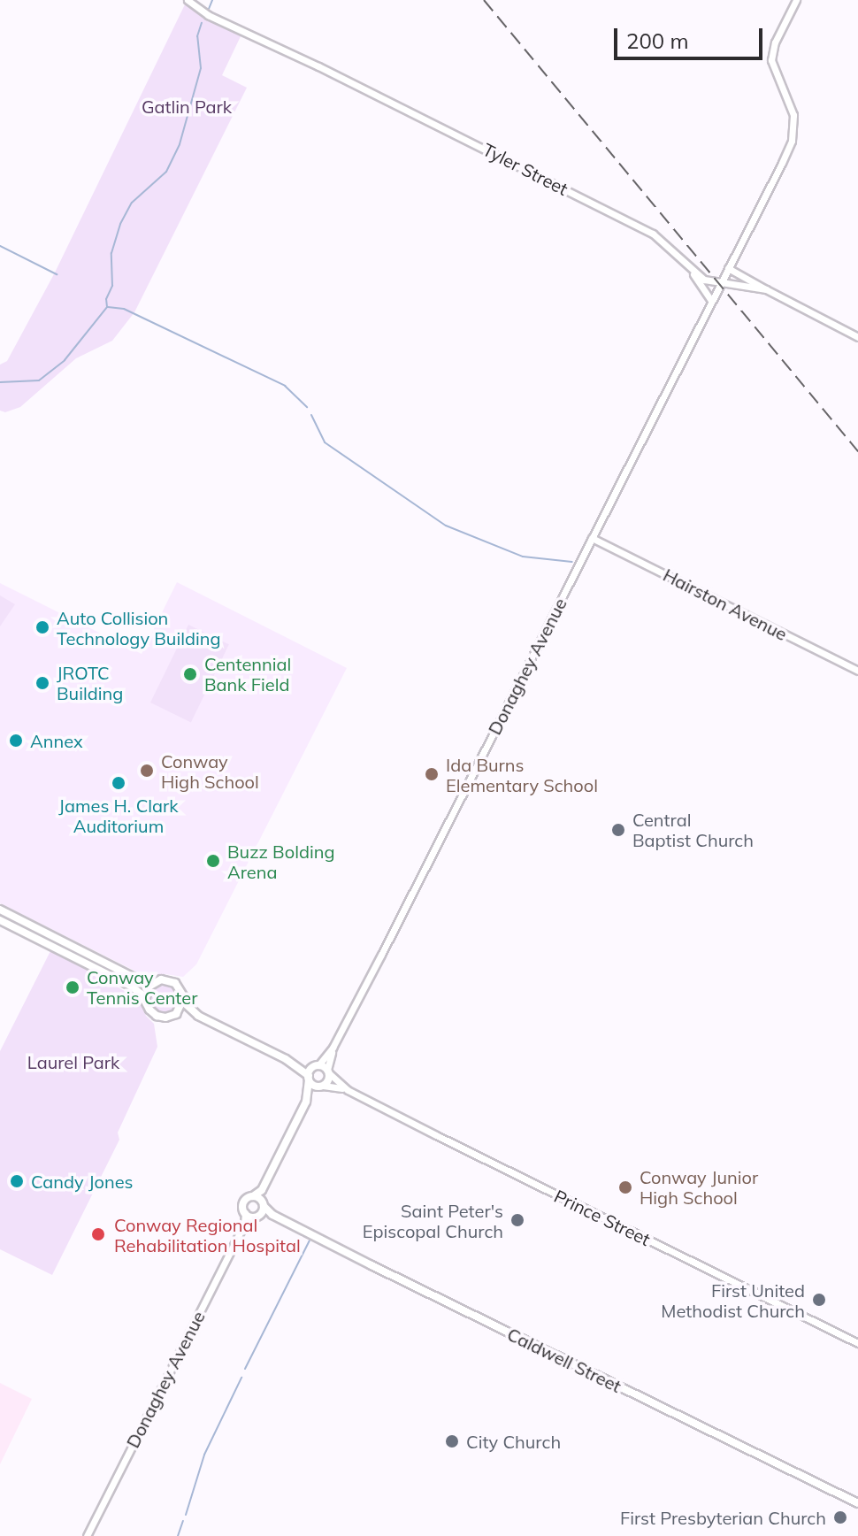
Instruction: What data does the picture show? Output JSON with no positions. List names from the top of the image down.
{
  "streets": {
    "main road": ["Donaghey Avenue", "Caldwell Street"],
    "street": ["Tyler Street", "Hairston Avenue", "Prince Street"]
  },
  "crossings": [
    ["Tyler Street", "Donaghey Avenue"],
    ["Hairston Avenue", "Donaghey Avenue"],
    ["Donaghey Avenue", "Prince Street"],
    ["Donaghey Avenue", "Caldwell Street"]
  ],
  "parks": ["Gatlin Park", "Laurel Park"],
  "places": [
    "Auto Collision Technology Building",
    "Centennial Bank Field",
    "JROTC Building",
    "Annex",
    "Conway High School",
    "Ida Burns Elementary School",
    "James H. Clark Auditorium",
    "Central Baptist Church",
    "Buzz Bolding Arena",
    "Conway Tennis Center",
    "Candy Jones",
    "Conway Junior High School",
    "Saint Peter's Episcopal Church",
    "Conway Regional Rehabilitation Hospital",
    "First United Methodist Church",
    "City Church",
    "First Presbyterian Church"
  ],
  "scale_bar": "200 m"
}
